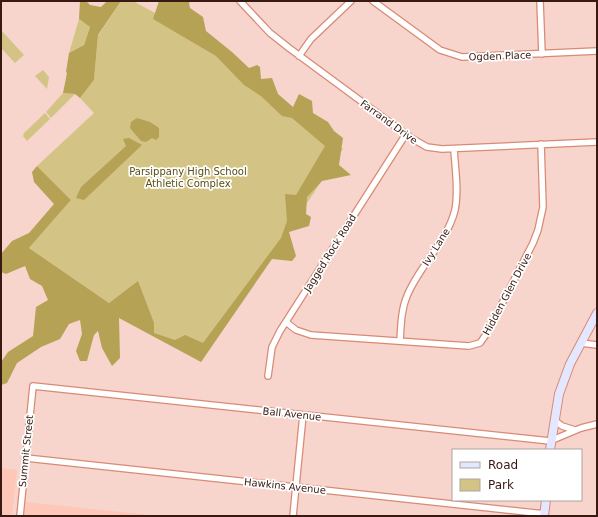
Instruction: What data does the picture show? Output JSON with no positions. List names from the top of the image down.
{
  "streets": {
    "street": [
      "Ogden Place",
      "Farrand Drive",
      "Ivy Lane",
      "Jagged Rock Road",
      "Hidden Glen Drive",
      "Ball Avenue",
      "Summit Street",
      "Hawkins Avenue"
    ]
  },
  "crossings": [
    ["Farrand Drive", "Ivy Lane"],
    ["Farrand Drive", "Jagged Rock Road"],
    ["Farrand Drive", "Hidden Glen Drive"],
    ["Ivy Lane", "Hidden Glen Drive"],
    ["Jagged Rock Road", "Hidden Glen Drive"],
    ["Ball Avenue", "Summit Street"],
    ["Summit Street", "Hawkins Avenue"]
  ],
  "parks": ["Parsippany High School Athletic Complex"],
  "legend": ["Road", "Park"]
}
